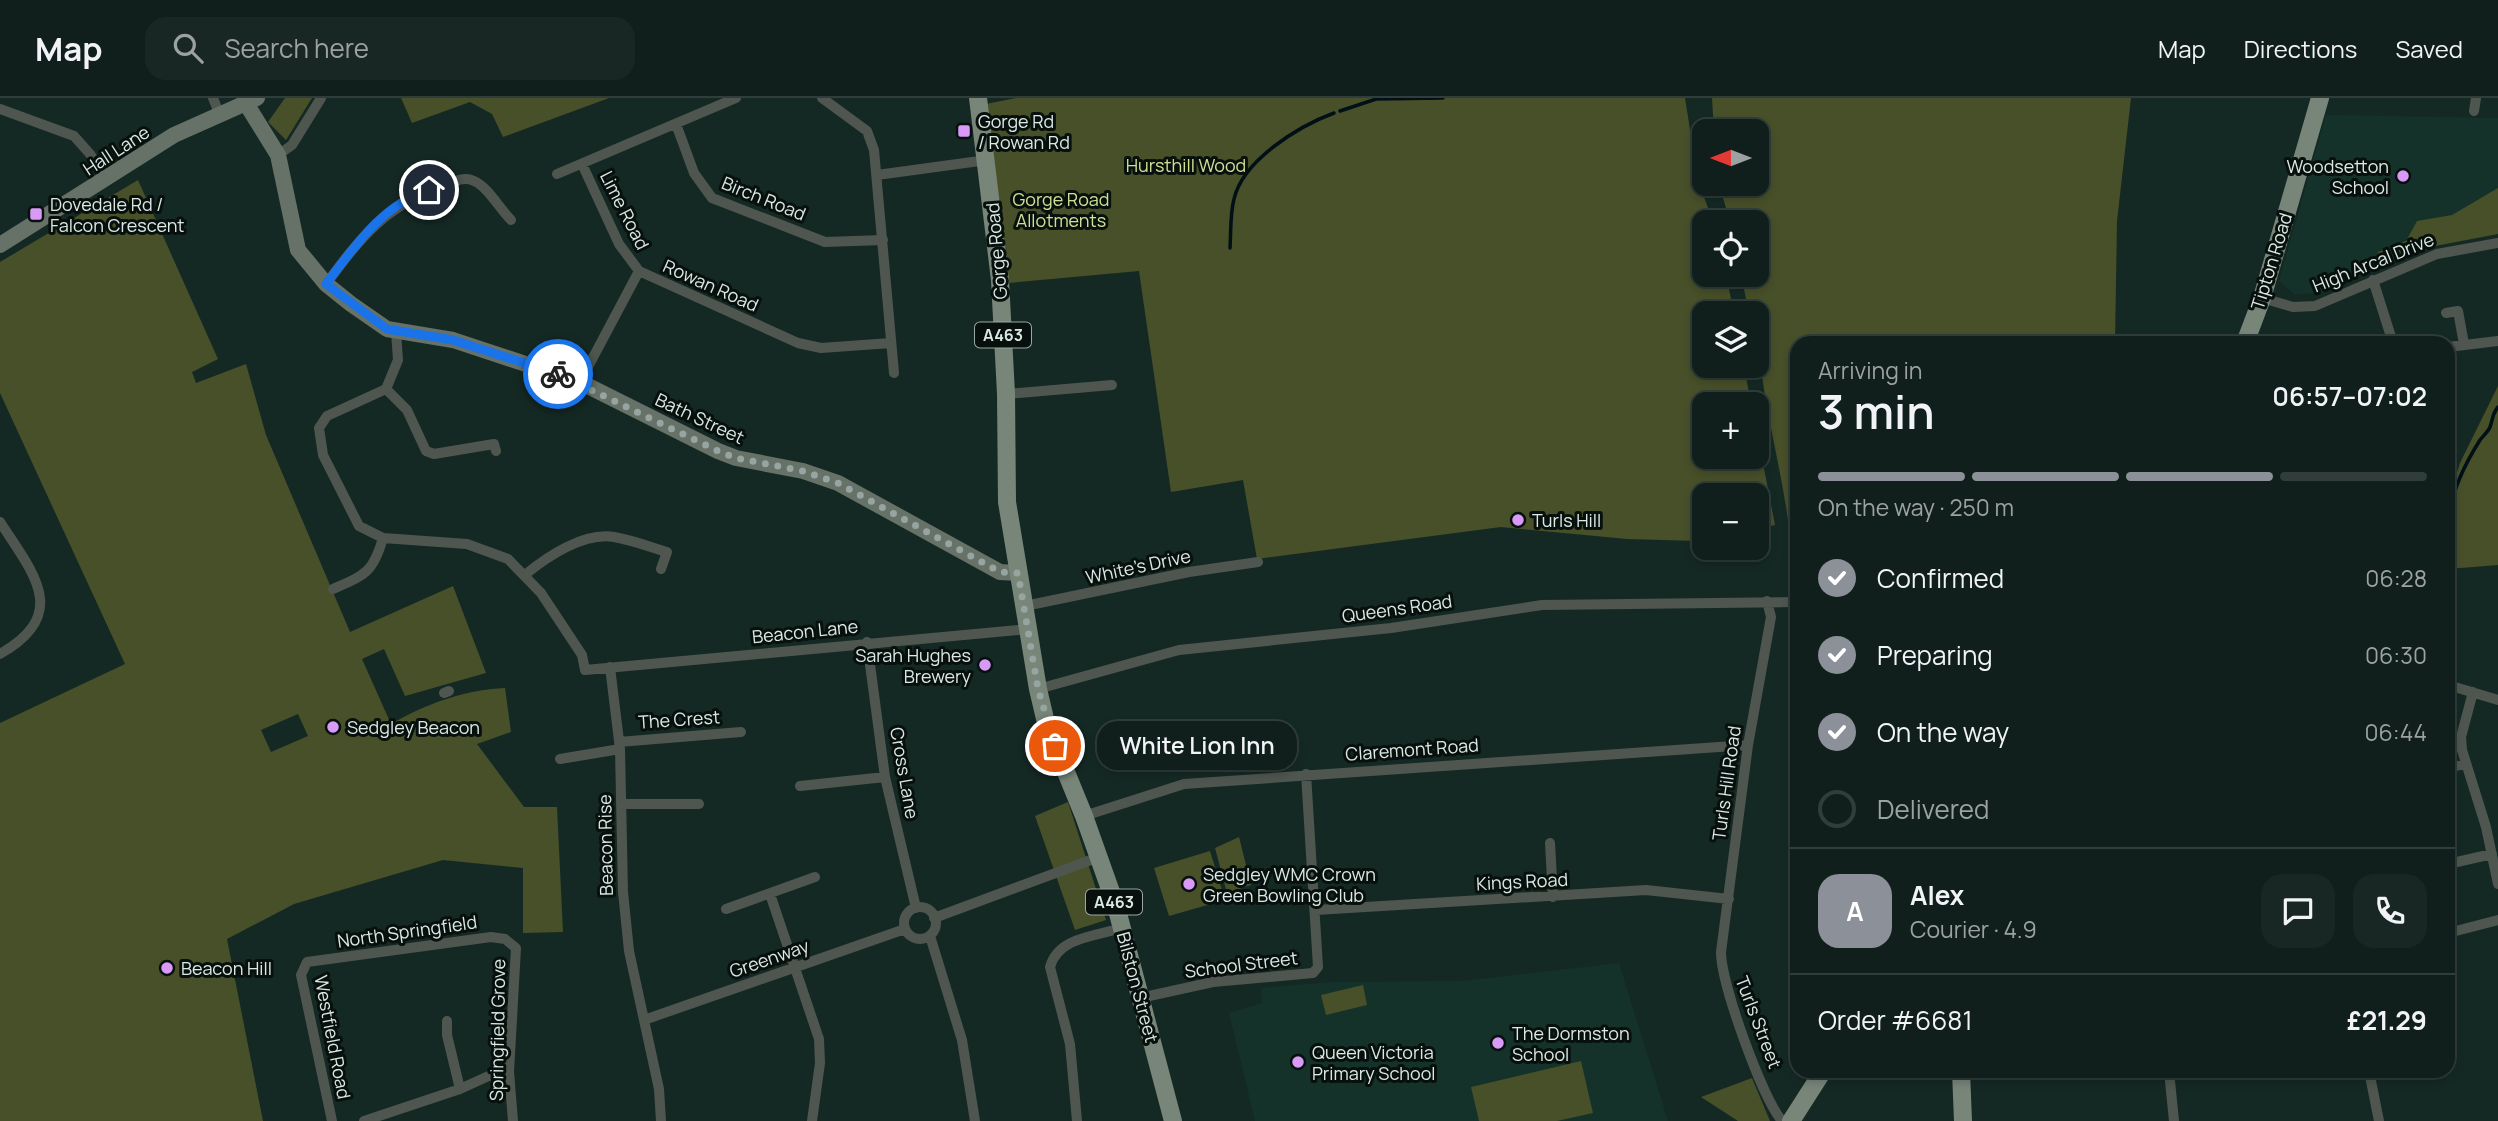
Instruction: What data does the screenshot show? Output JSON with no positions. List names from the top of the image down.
{
  "streets": {
    "main road": [
      "Gorge Road",
      "Tipton Road",
      "A463",
      "Bilston Street"
    ],
    "street": [
      "Hall Lane",
      "Birch Road",
      "Lime Road",
      "High Arcal Drive",
      "Rowan Road",
      "Bath Street",
      "White's Drive",
      "Queens Road",
      "Beacon Lane",
      "The Crest",
      "Claremont Road",
      "Cross Lane",
      "Turls Hill Road",
      "Beacon Rise",
      "Kings Road",
      "North Springfield",
      "Greenway",
      "School Street",
      "Turls Street",
      "Springfield Grove",
      "Westfield Road"
    ]
  },
  "crossings": [
    ["Birch Road", "Lime Road"],
    ["Lime Road", "Rowan Road"],
    ["Gorge Road", "Bath Street"],
    ["Gorge Road", "Bilston Street"],
    ["Tipton Road", "High Arcal Drive"],
    ["Rowan Road", "Bath Street"],
    ["Bath Street", "Bilston Street"],
    ["White's Drive", "Bilston Street"],
    ["Queens Road", "Turls Hill Road"],
    ["Queens Road", "Bilston Street"],
    ["Beacon Lane", "Cross Lane"],
    ["Beacon Lane", "Beacon Rise"],
    ["Beacon Lane", "Bilston Street"],
    ["The Crest", "Beacon Rise"],
    ["Claremont Road", "Turls Hill Road"],
    ["Claremont Road", "School Street"],
    ["Claremont Road", "Bilston Street"],
    ["Cross Lane", "Greenway"],
    ["Turls Hill Road", "Kings Road"],
    ["Turls Hill Road", "Turls Street"],
    ["Beacon Rise", "Greenway"],
    ["Kings Road", "School Street"],
    ["North Springfield", "Springfield Grove"],
    ["North Springfield", "Westfield Road"],
    ["School Street", "Bilston Street"]
  ],
  "parks": ["Hursthill Wood", "Gorge Road Allotments"],
  "places": {
    "transit": ["Gorge Rd / Rowan Rd", "Dovedale Rd / Falcon Crescent"],
    "other": [
      "Woodsetton School",
      "Turls Hill",
      "Sarah Hughes Brewery",
      "Sedgley Beacon",
      "White Lion Inn",
      "Sedgley WMC Crown Green Bowling Club",
      "Beacon Hill",
      "The Dormston School",
      "Queen Victoria Primary School"
    ]
  },
  "north": "left",
  "page": {
    "header": "Map",
    "search": "Search here",
    "nav": ["Map", "Directions", "Saved"],
    "map_buttons": ["+", "−"],
    "heading": ["3 min", "Arriving in", "06:57–07:02"],
    "panel": [
      "Alex",
      "Courier · 4.9",
      "Order #6681",
      "£21.29"
    ],
    "bar": "On the way · 250 m",
    "list": [
      ["Confirmed", "06:28"],
      ["Preparing", "06:30"],
      ["On the way", "06:44"],
      "Delivered"
    ],
    "bubble": "White Lion Inn",
    "round": "A"
  }
}
